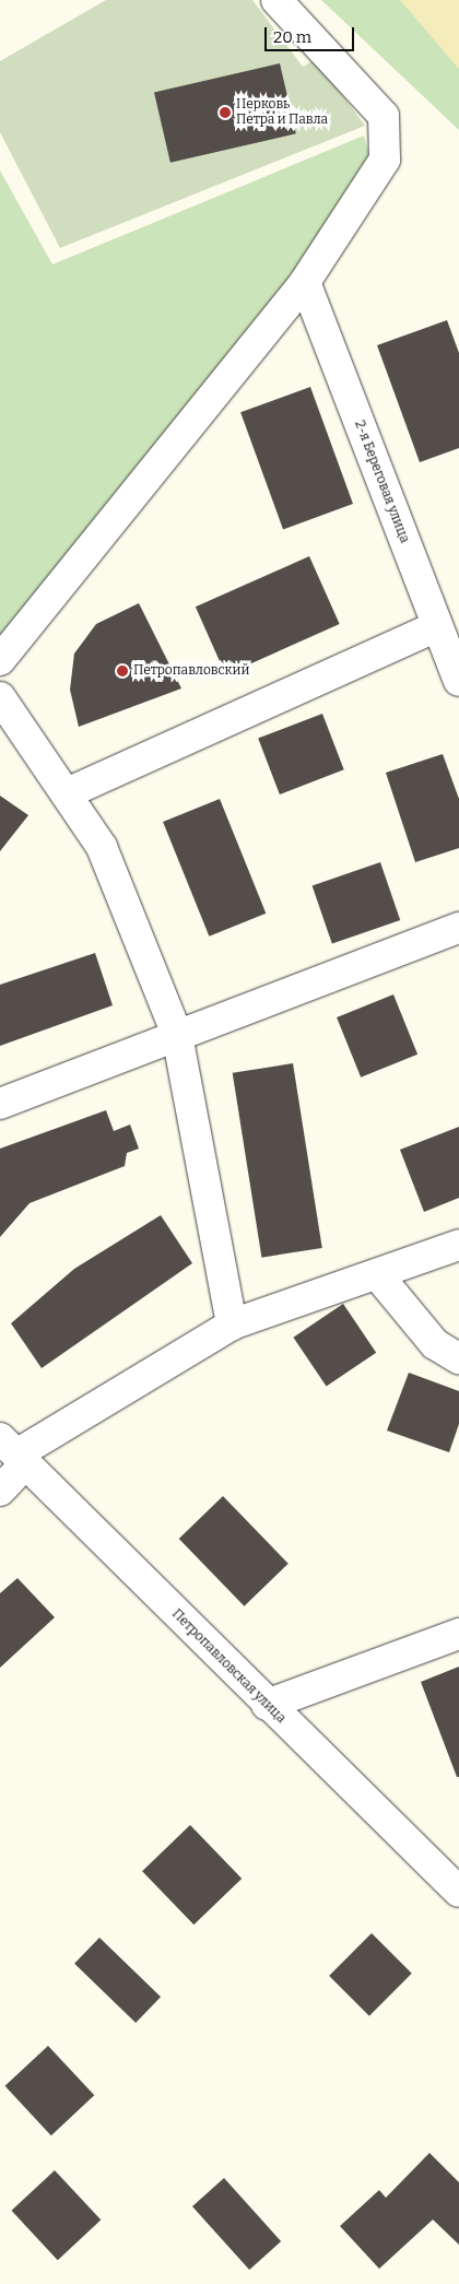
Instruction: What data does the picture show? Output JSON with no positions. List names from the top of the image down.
{
  "streets": {
    "street": ["2-я Береговая улица", "Петропавловская улица"]
  },
  "places": ["Церковь Петра и Павла", "Петропавловский"],
  "scale_bar": "20 m"
}
